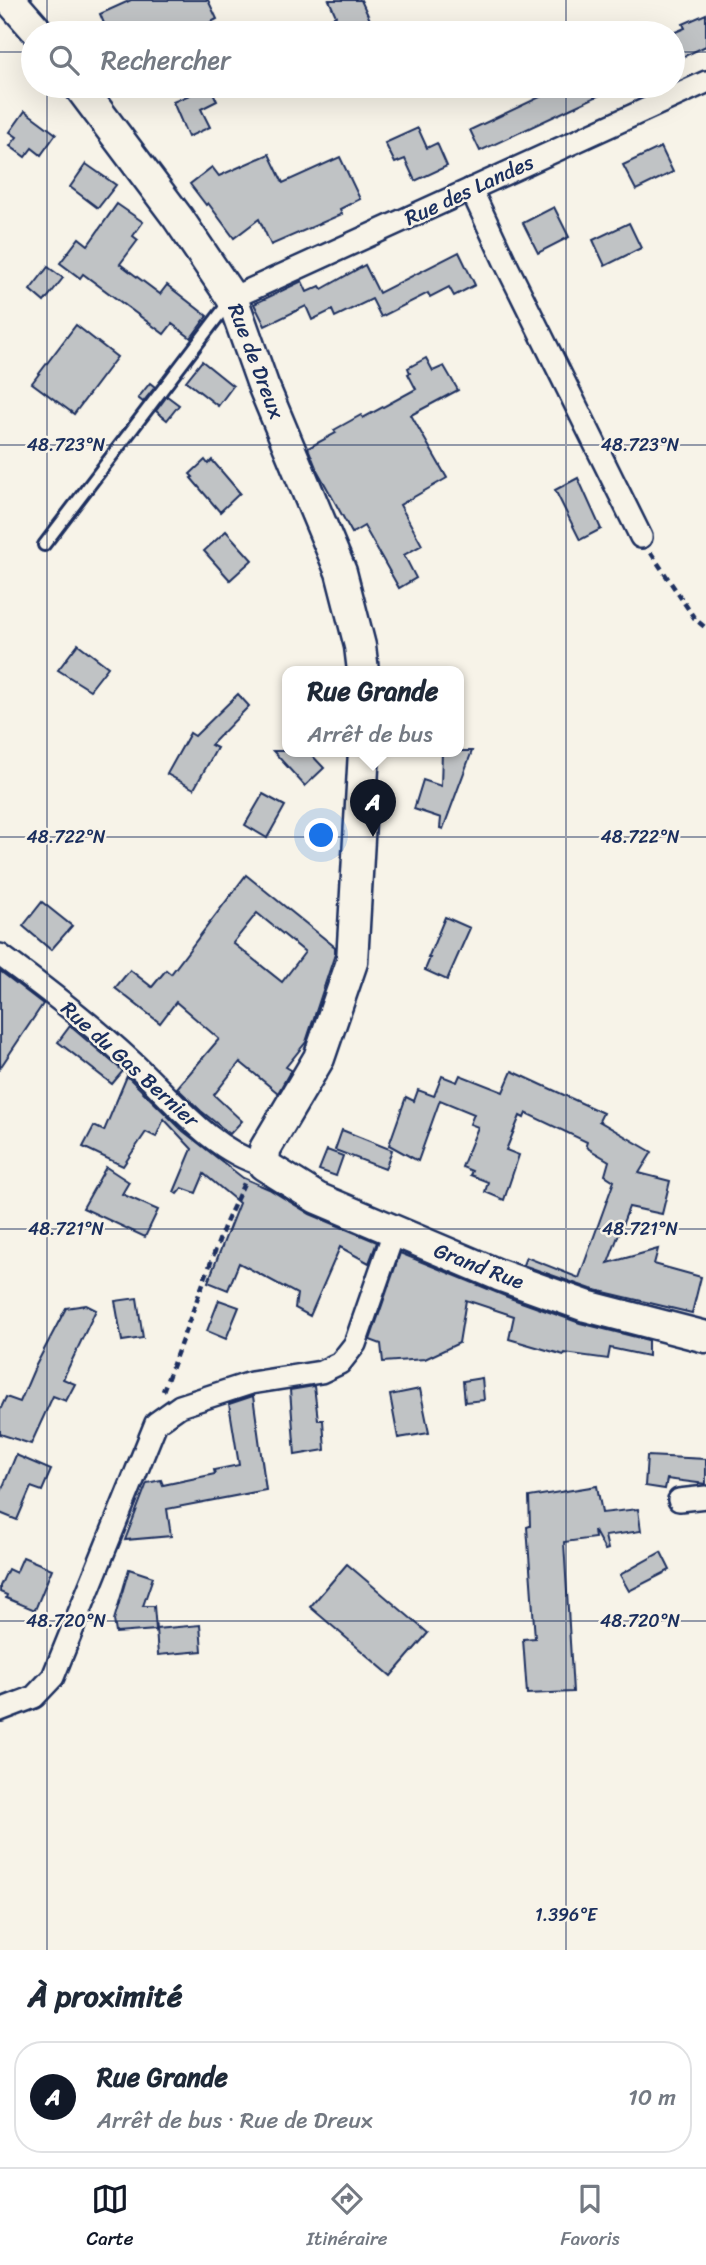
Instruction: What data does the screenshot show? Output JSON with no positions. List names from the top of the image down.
{
  "streets": {
    "street": [
      "Rue des Landes",
      "Rue de Dreux",
      "Rue du Gas Bernier",
      "Grand Rue"
    ]
  },
  "crossings": [
    ["Rue des Landes", "Rue de Dreux"],
    ["Rue du Gas Bernier", "Grand Rue"]
  ],
  "page": {
    "search": "Rechercher",
    "popup": ["Rue Grande", "Arrêt de bus"],
    "pins": "A",
    "heading": "À proximité",
    "list": [
      {
        "mark": "A",
        "name": "Rue Grande",
        "note": "Arrêt de bus · Rue de Dreux",
        "value": "10 m"
      }
    ],
    "nav": ["Carte", "Itinéraire", "Favoris"]
  },
  "coordinates": [
    "48.723°N",
    "48.722°N",
    "48.721°N",
    "48.720°N",
    "1.396°E"
  ]
}
